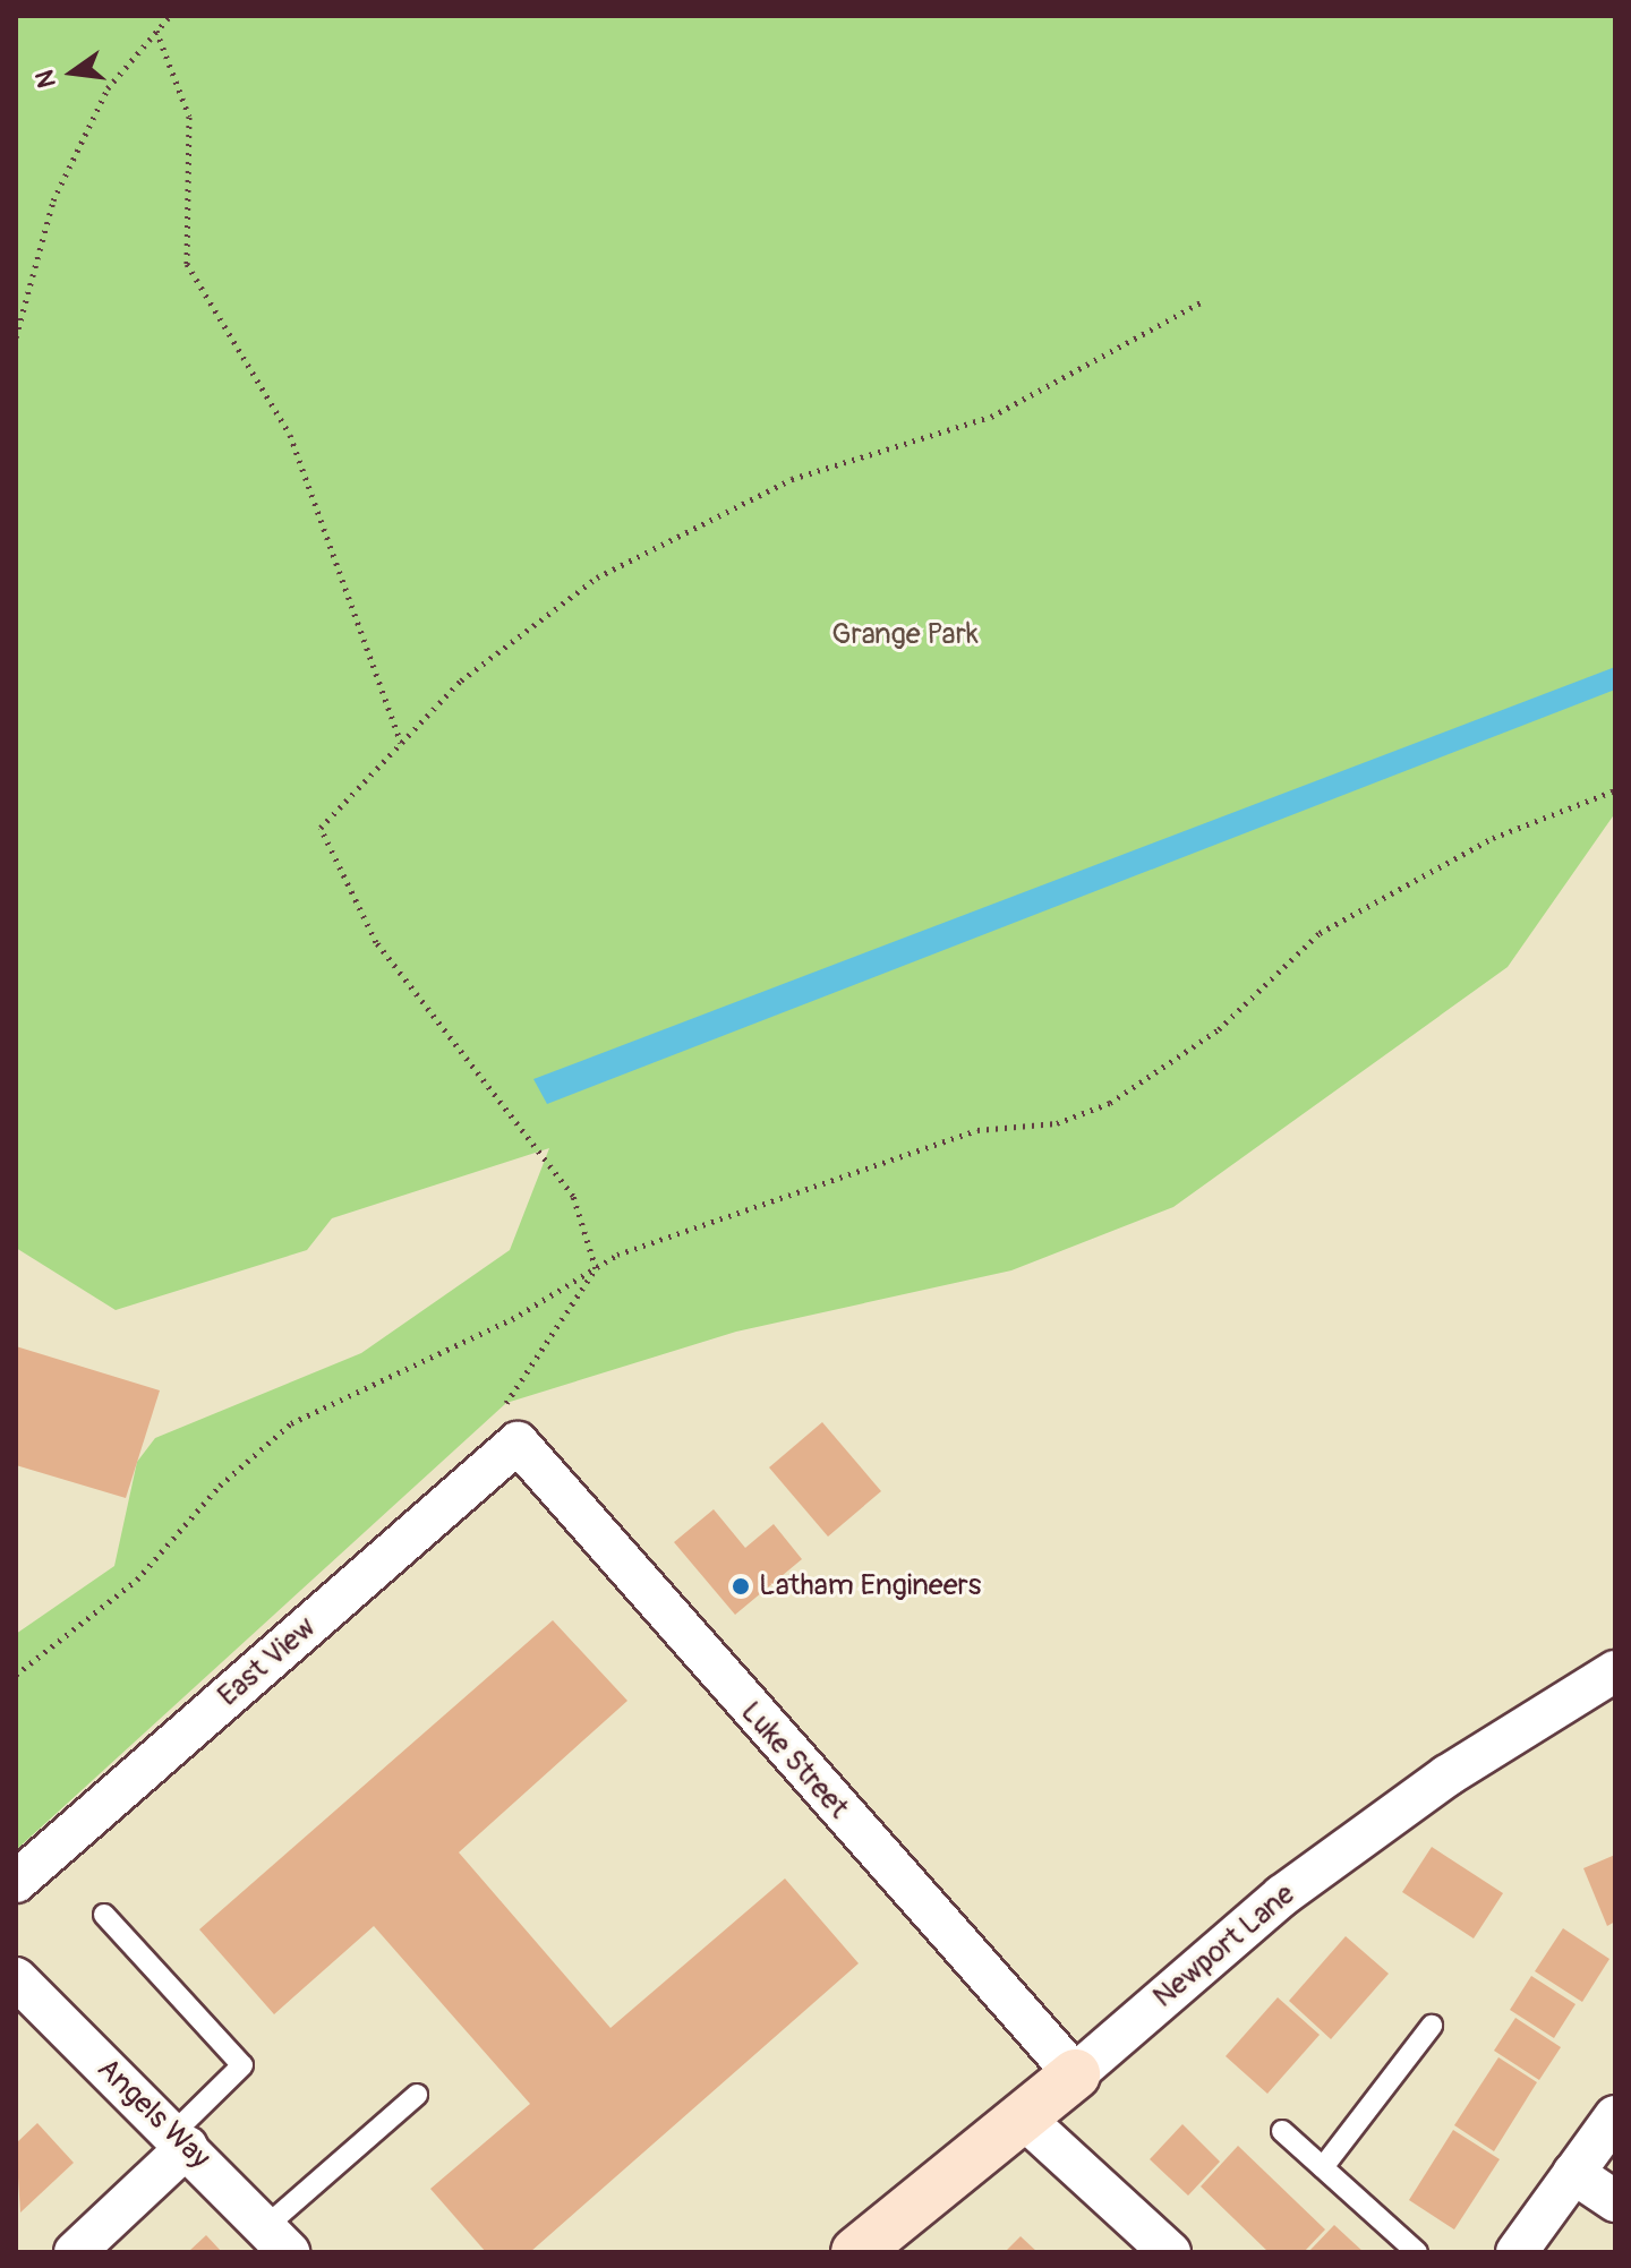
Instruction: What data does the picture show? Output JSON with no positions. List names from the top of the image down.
{
  "streets": {
    "street": [
      "East View",
      "Luke Street",
      "Newport Lane",
      "Angels Way"
    ]
  },
  "crossings": [
    ["East View", "Luke Street"],
    ["Luke Street", "Newport Lane"]
  ],
  "parks": ["Grange Park"],
  "places": ["Latham Engineers"],
  "north": "left"
}
